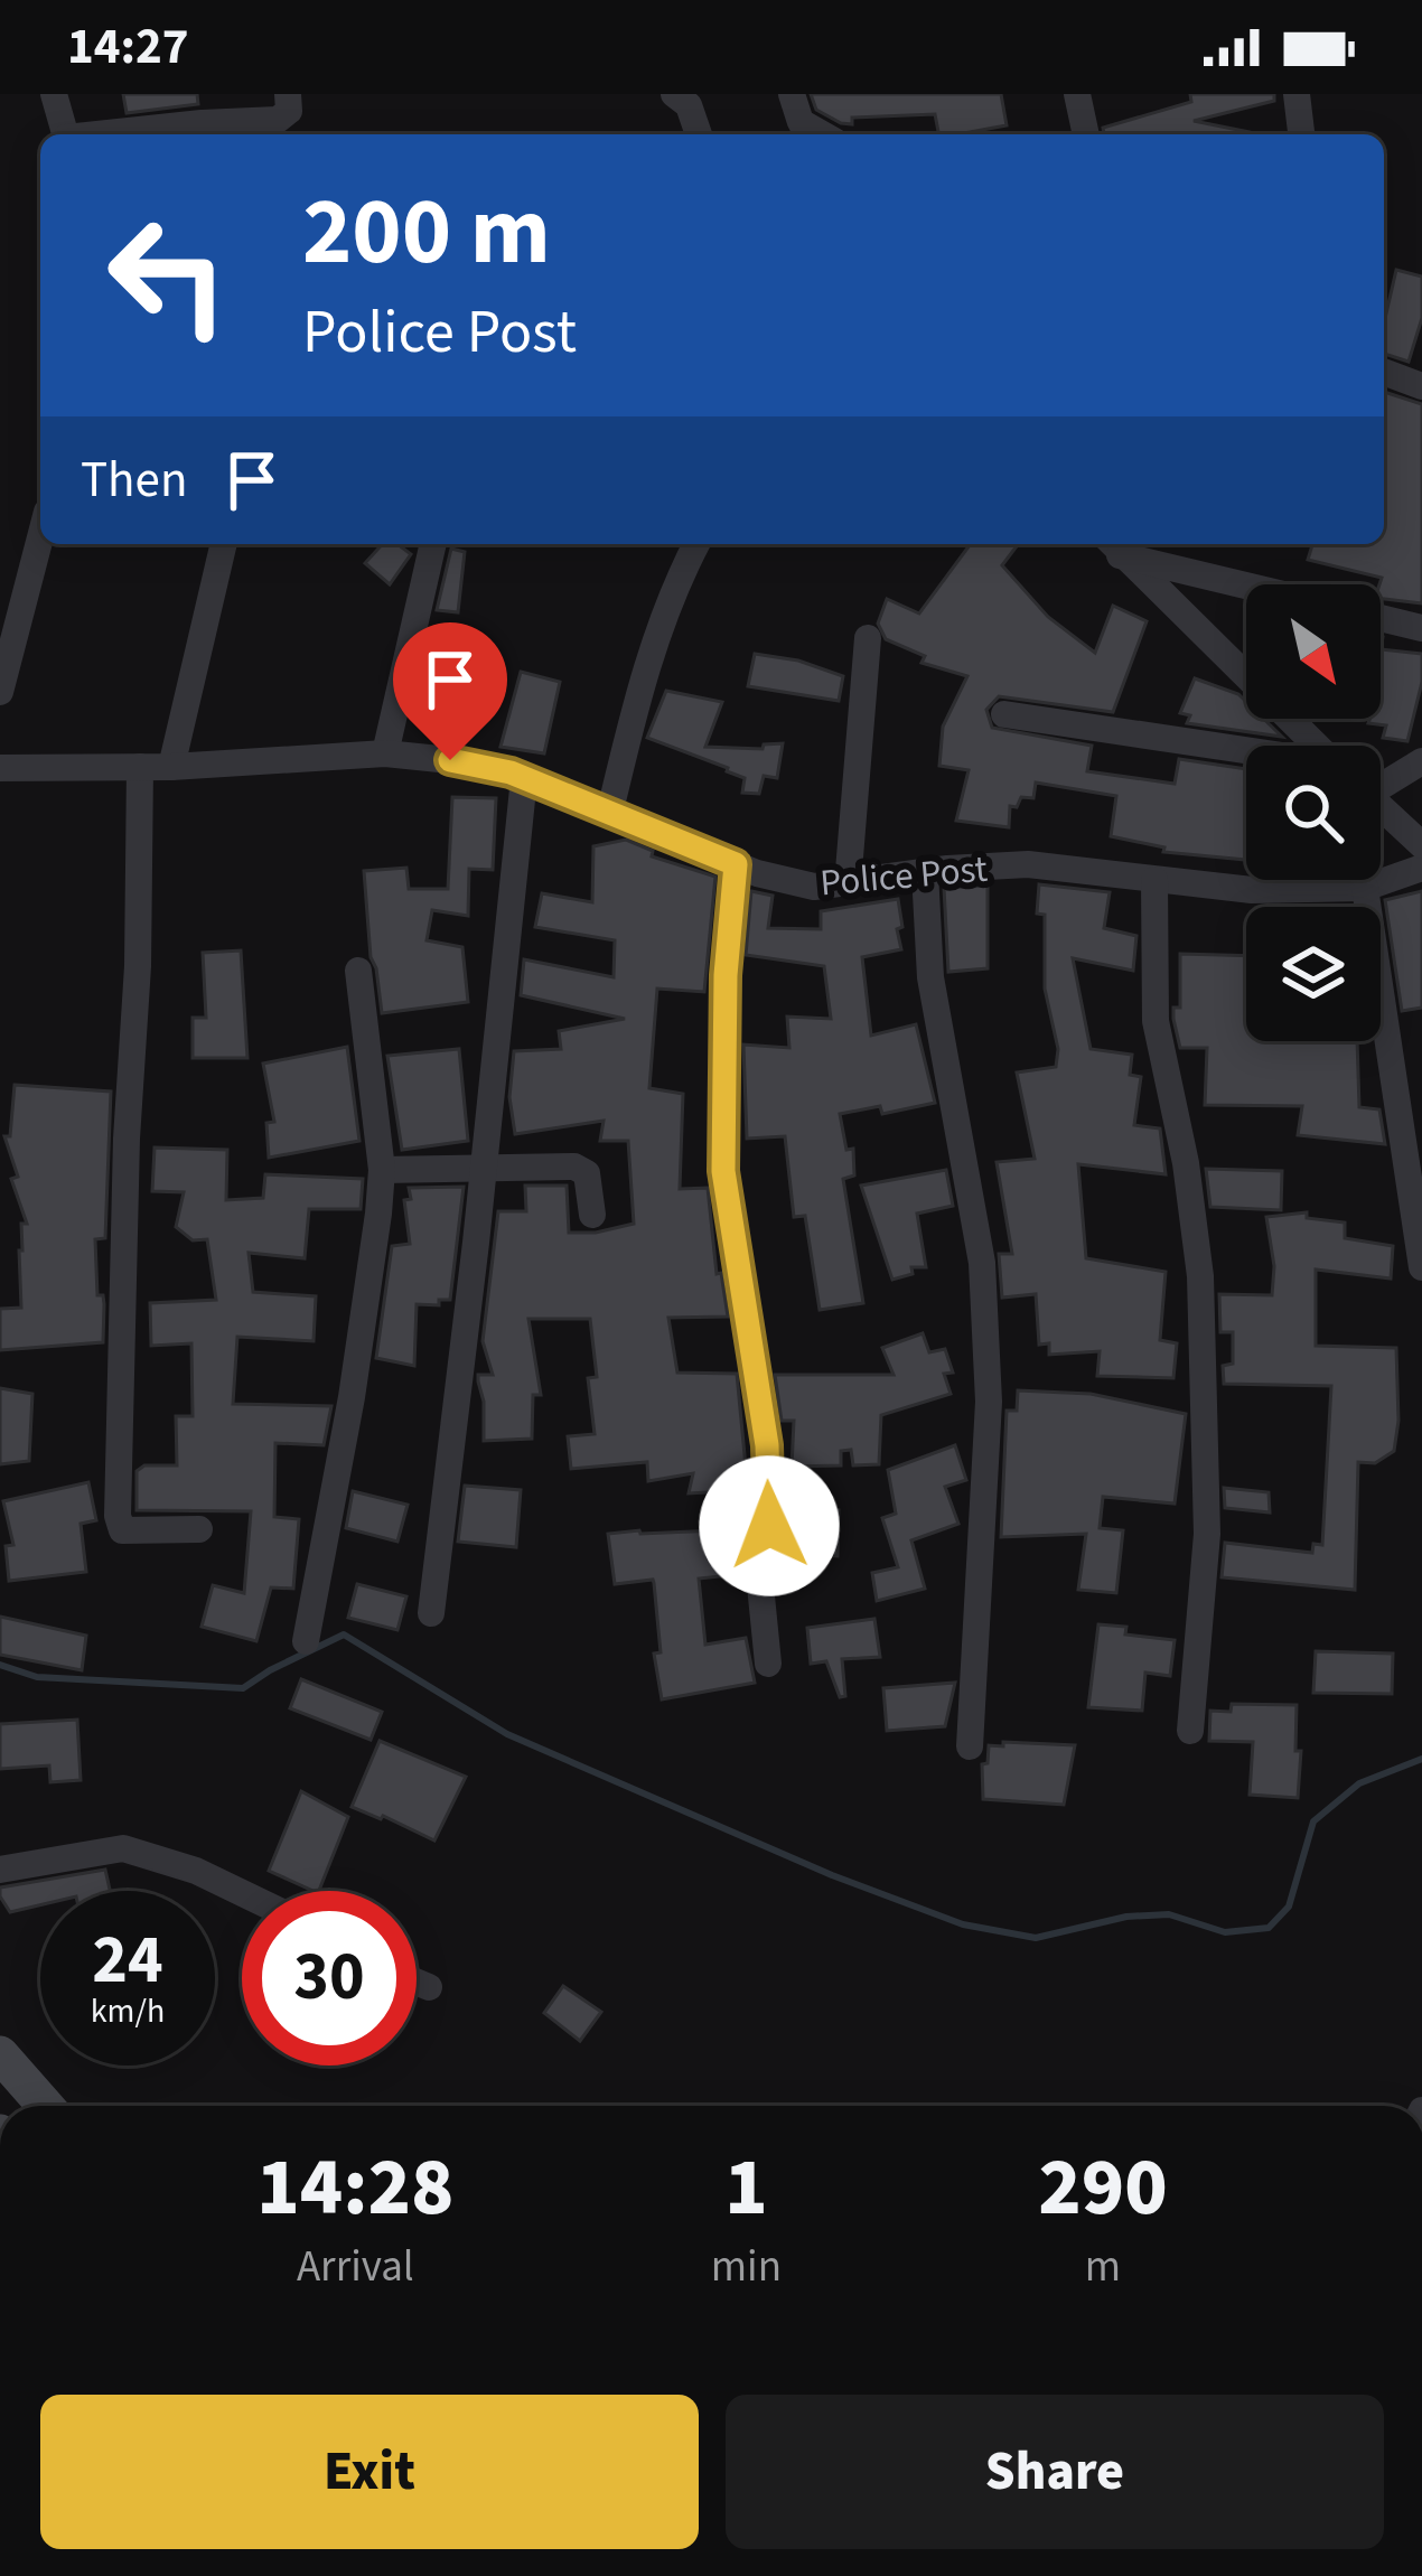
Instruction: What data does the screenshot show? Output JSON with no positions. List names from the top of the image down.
{
  "streets": {
    "street": ["Police Post"]
  },
  "north": "bottom right",
  "page": {
    "status": "14:27",
    "turn": ["200 m", "Police Post"],
    "then": "Then",
    "speed": "24 km/h",
    "limit": "30",
    "eta": [
      "14:28",
      "Arrival",
      "1",
      "min",
      "290",
      "m"
    ],
    "buttons": ["Exit", "Share"]
  }
}
